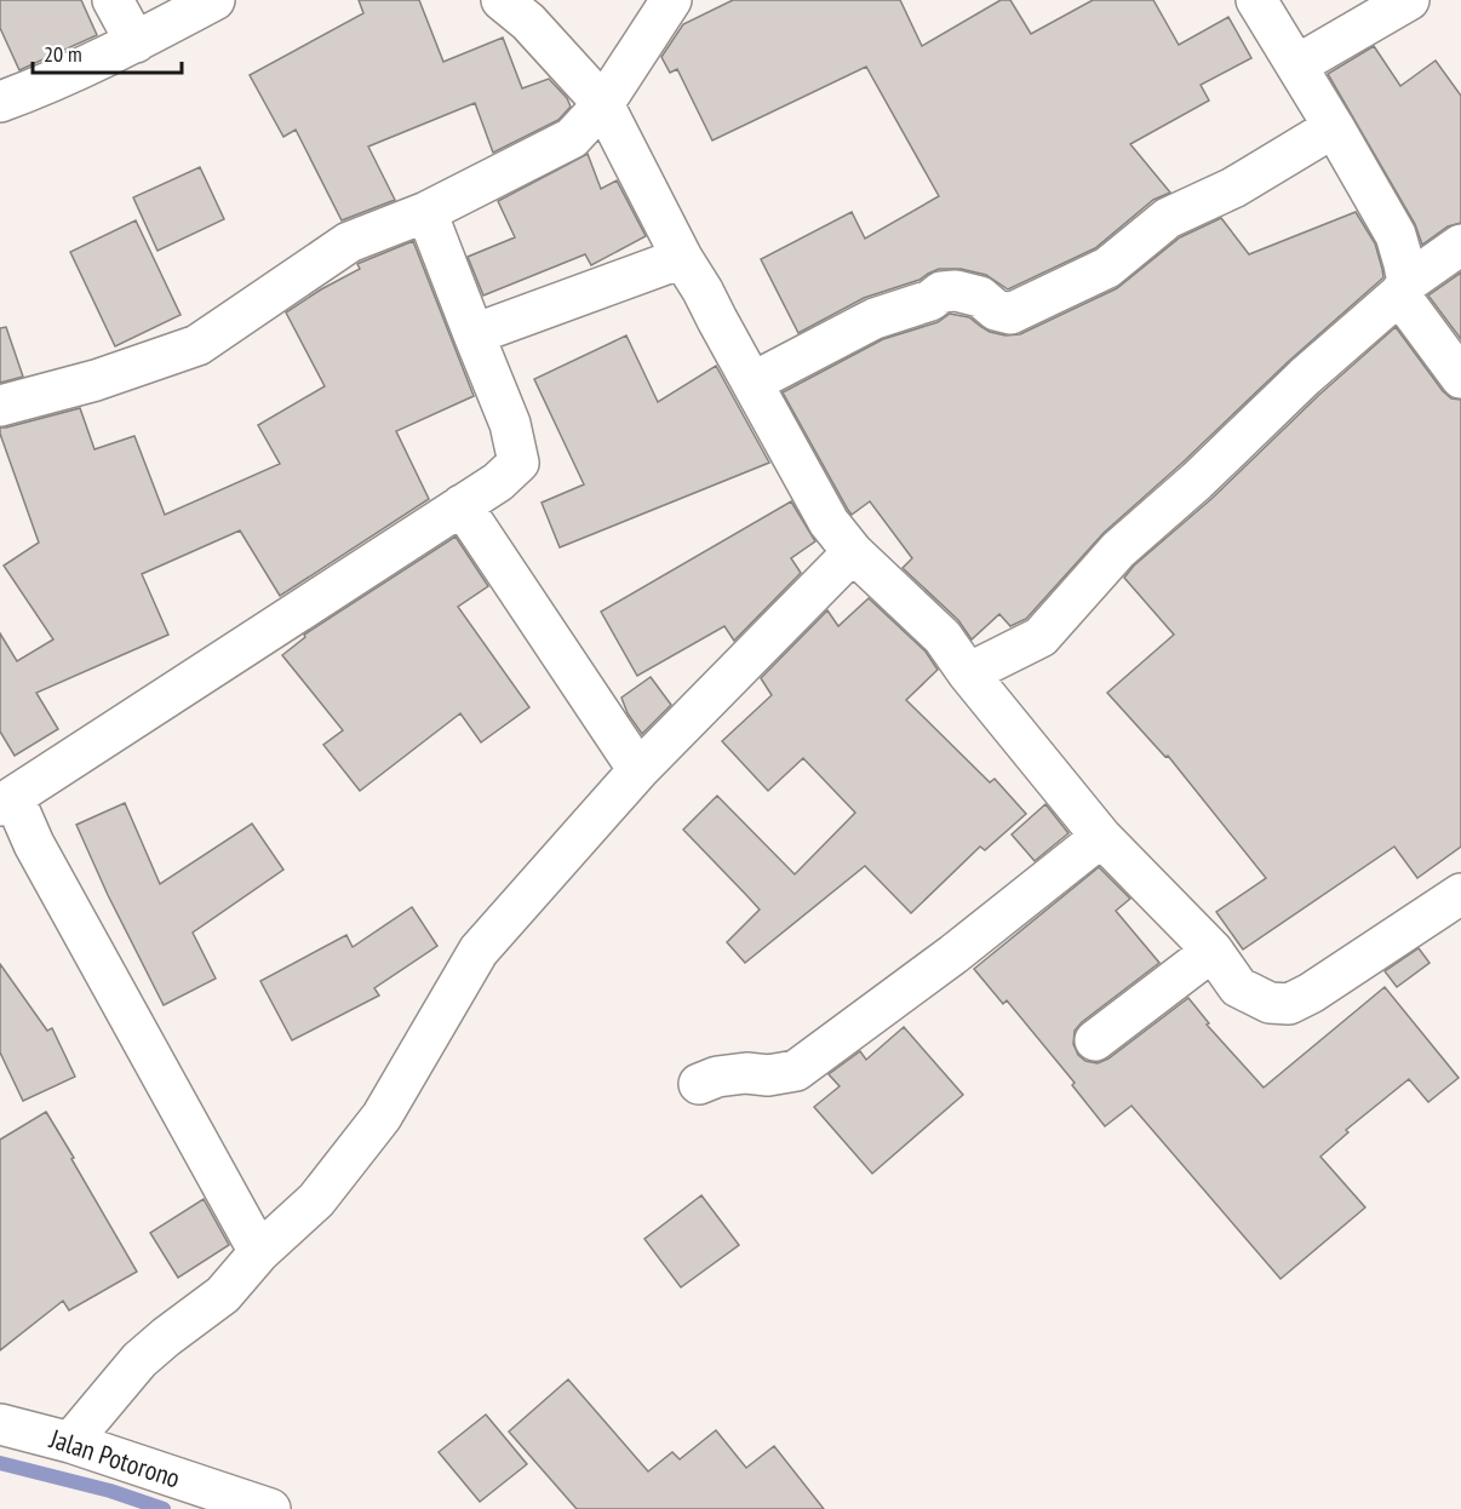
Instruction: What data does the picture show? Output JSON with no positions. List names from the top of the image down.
{
  "streets": {
    "street": ["Jalan Potorono"]
  },
  "scale_bar": "20 m"
}
